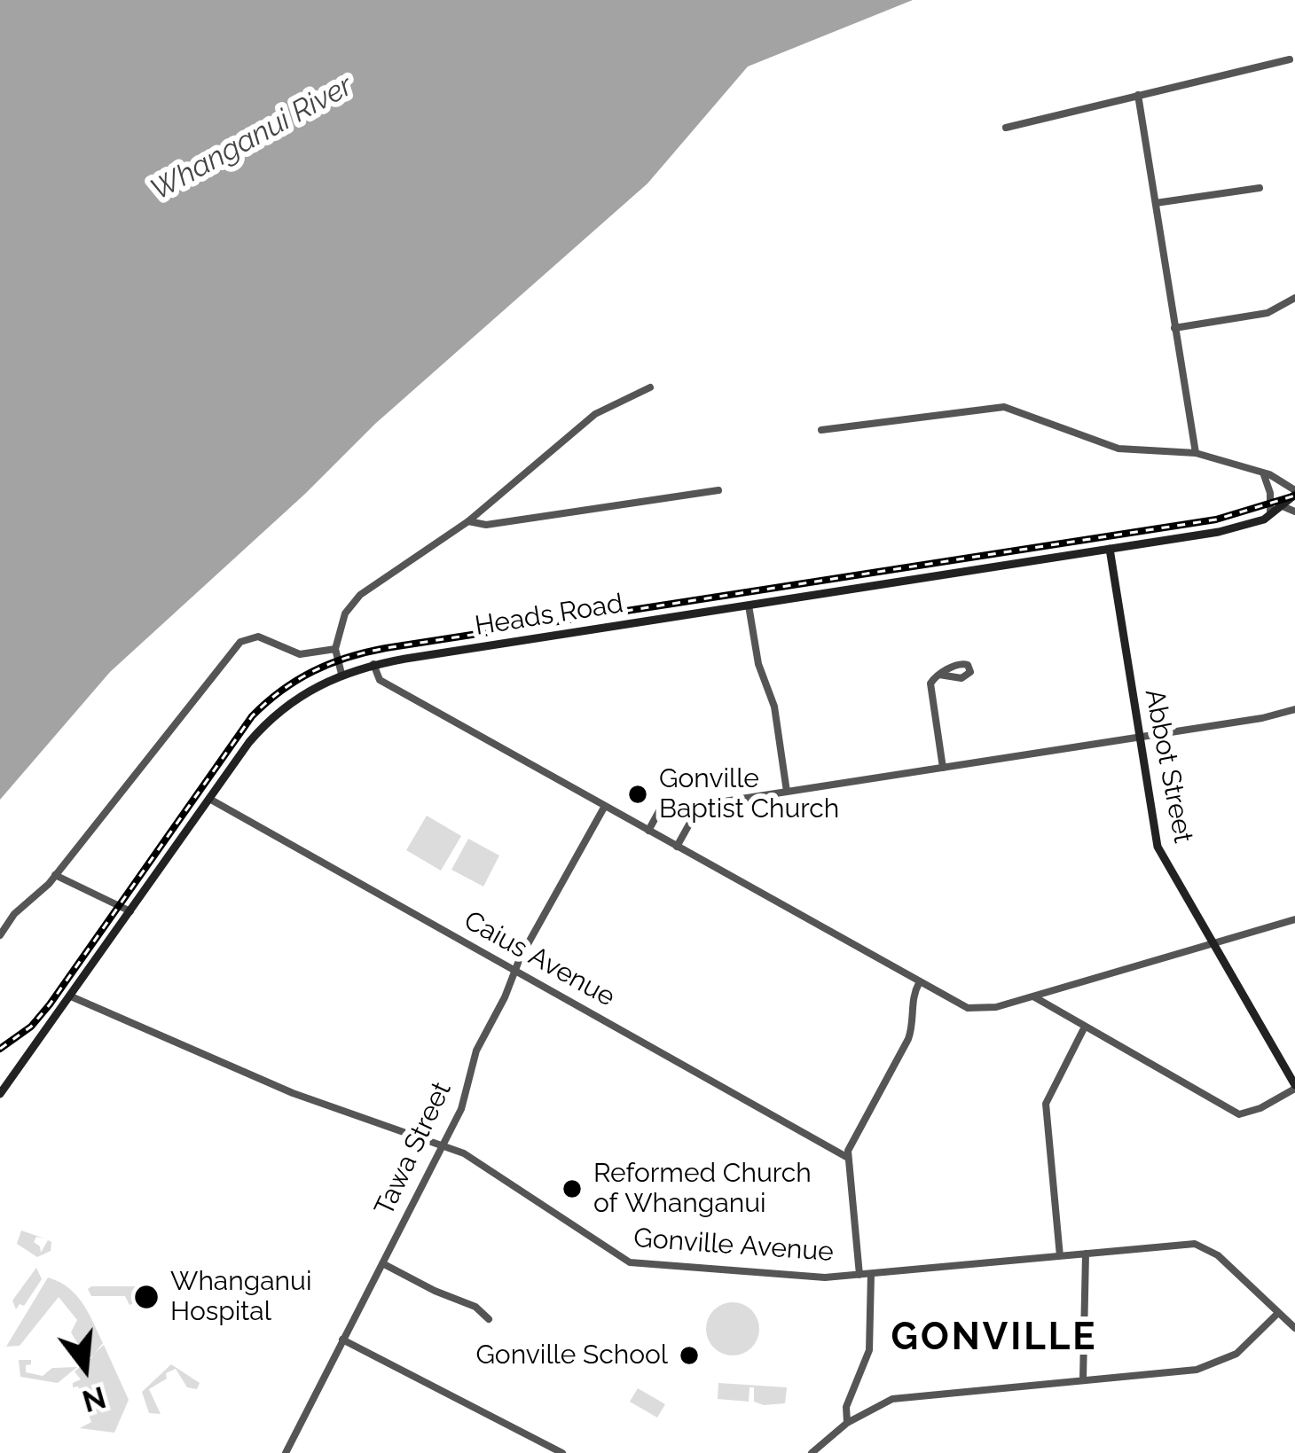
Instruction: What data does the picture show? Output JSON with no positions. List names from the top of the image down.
{
  "streets": {
    "main road": ["Heads Road", "Abbot Street"],
    "street": ["Caius Avenue", "Tawa Street", "Gonville Avenue"]
  },
  "crossings": [
    ["Heads Road", "Abbot Street"],
    ["Heads Road", "Caius Avenue"],
    ["Heads Road", "Gonville Avenue"],
    ["Caius Avenue", "Tawa Street"],
    ["Tawa Street", "Gonville Avenue"]
  ],
  "districts": ["GONVILLE"],
  "water": ["Whanganui River"],
  "places": [
    "Gonville Baptist Church",
    "Reformed Church of Whanganui",
    "Whanganui Hospital",
    "Gonville School"
  ],
  "north": "bottom"
}
